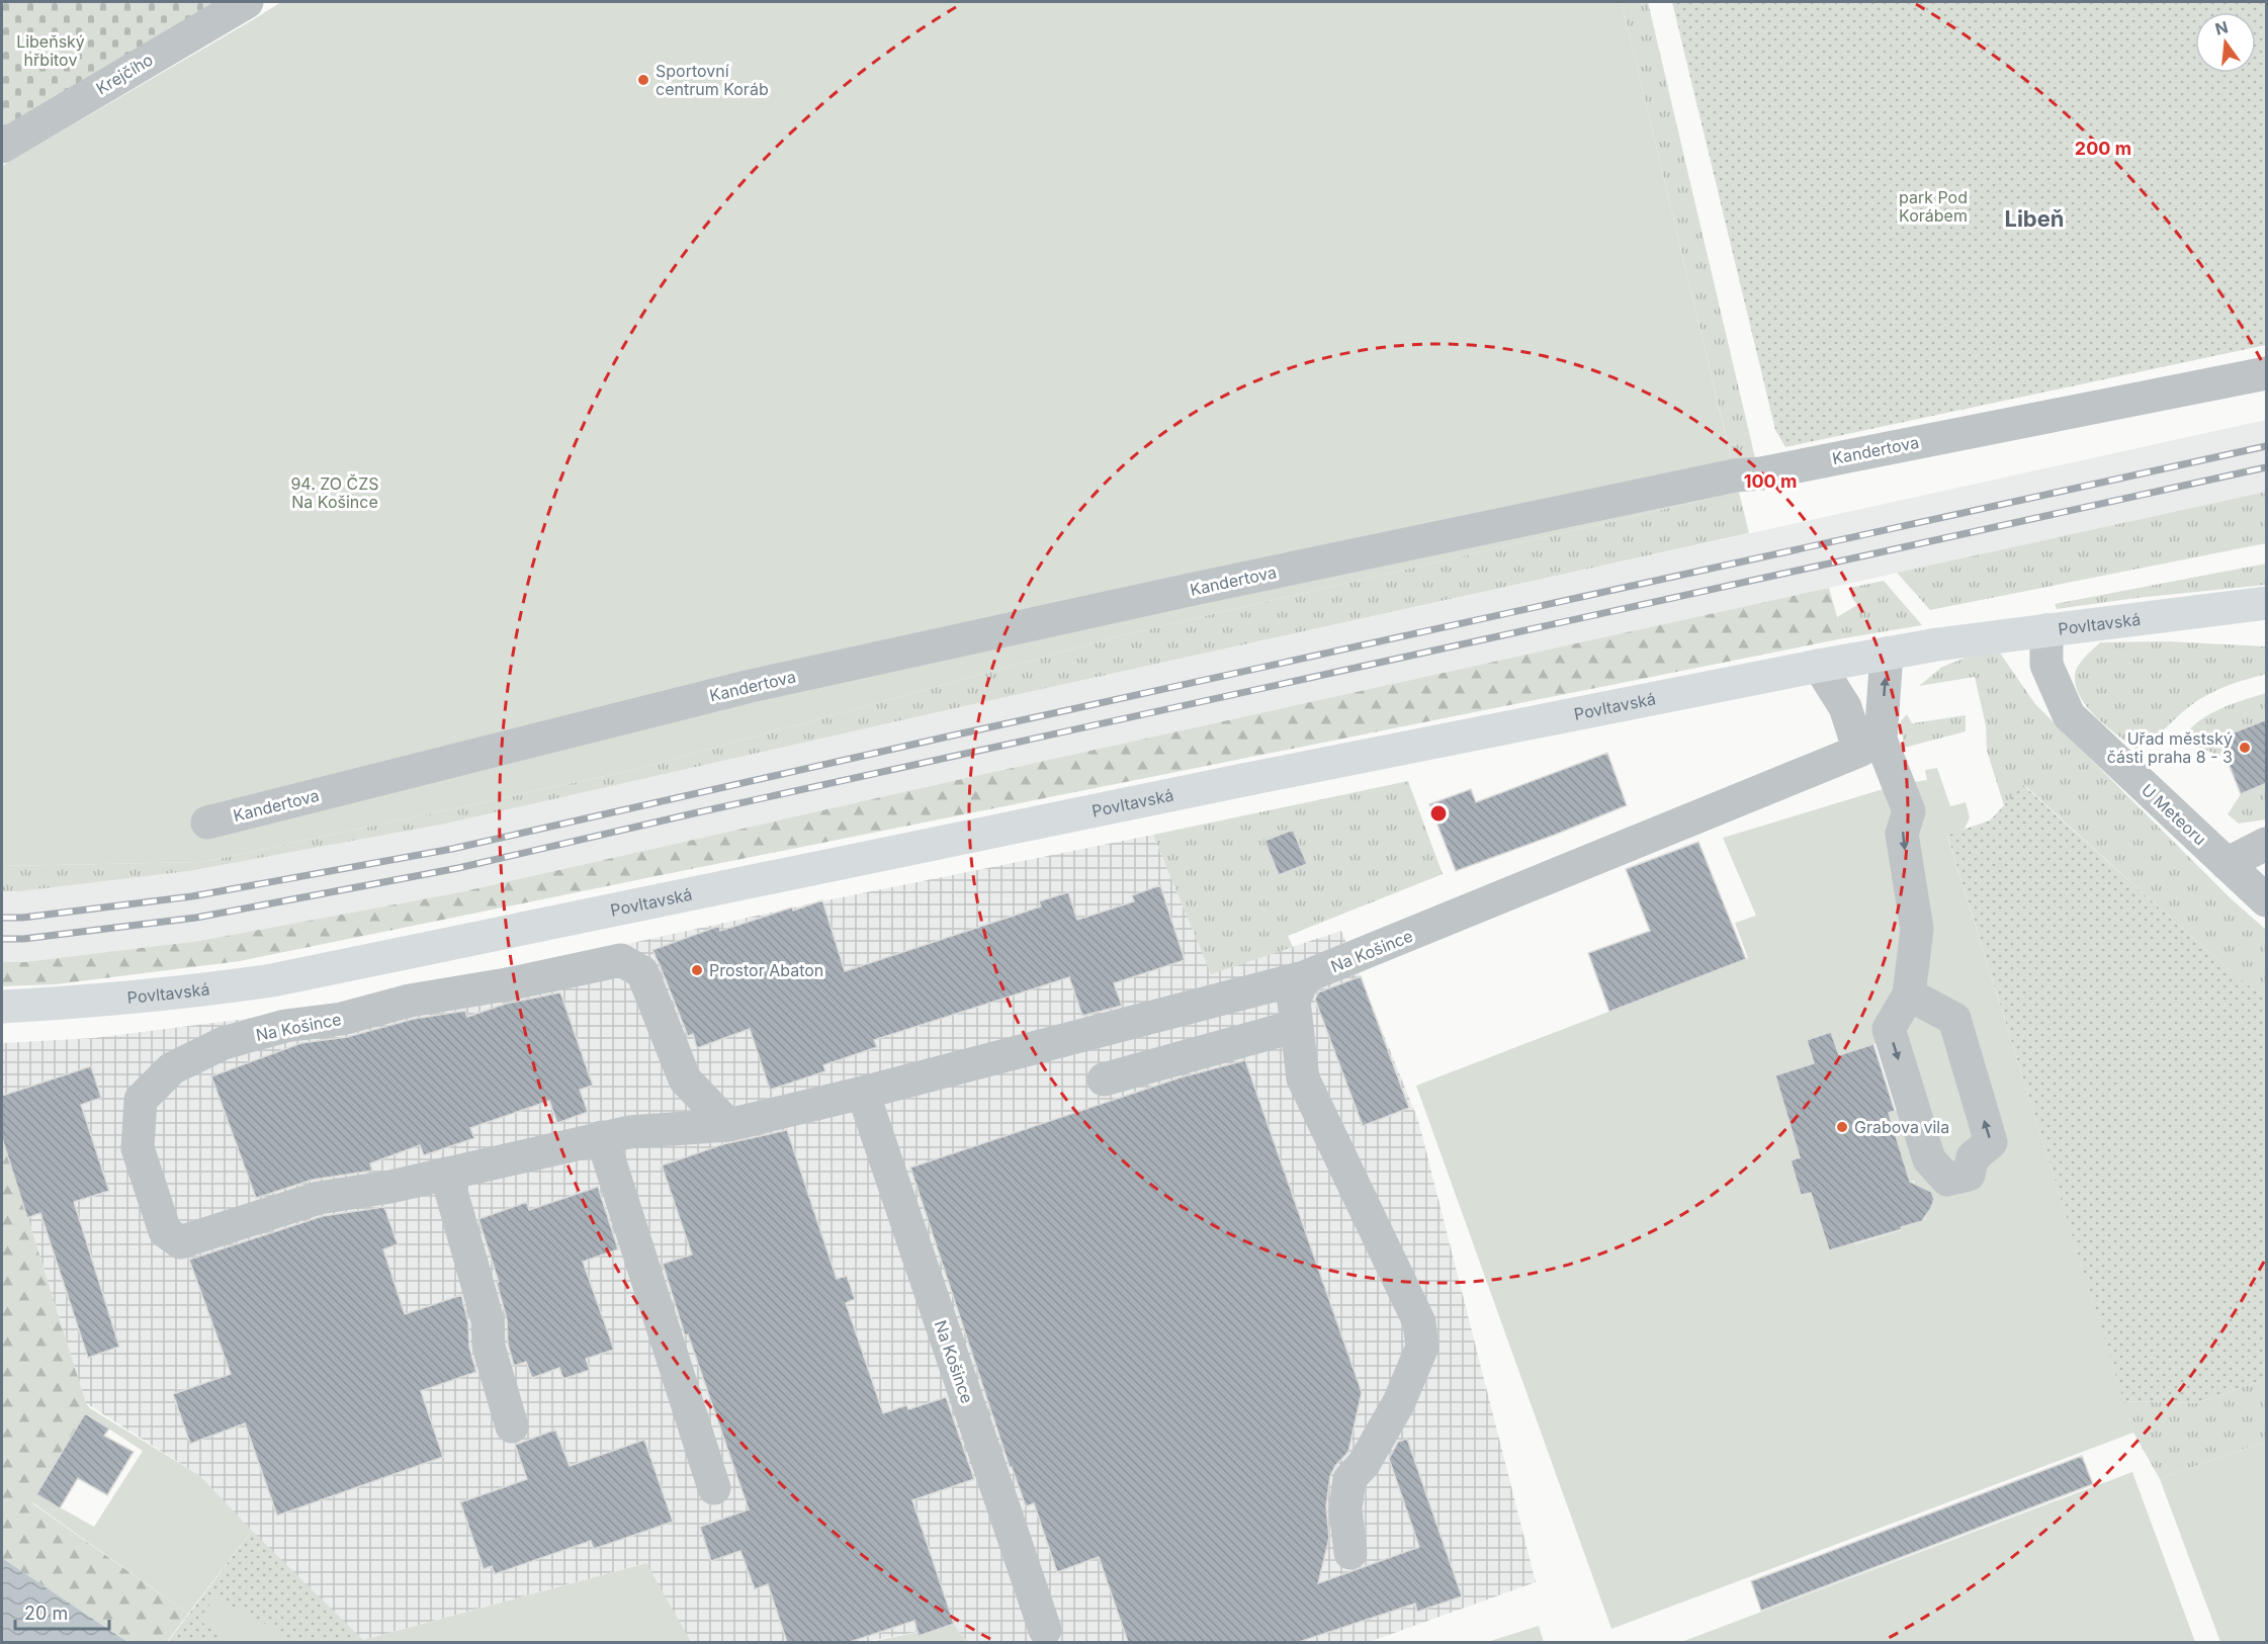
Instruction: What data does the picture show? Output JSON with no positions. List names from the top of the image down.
{
  "streets": {
    "main road": ["Povltavská"],
    "street": [
      "Krejčího",
      "Kandertova",
      "U Meteoru",
      "Na Košince"
    ]
  },
  "crossings": [
    ["Povltavská", "U Meteoru"]
  ],
  "districts": ["Libeň"],
  "parks": ["Libeňský hřbitov", "park Pod Korábem", "94. ZO ČZS Na Košince"],
  "places": [
    "Sportovní centrum Koráb",
    "Uřad městský části praha 8 - 3",
    "Prostor Abaton",
    "Grabova vila"
  ],
  "scale_bar": "20 m",
  "north": "top",
  "rings": ["200 m", "100 m"]
}
